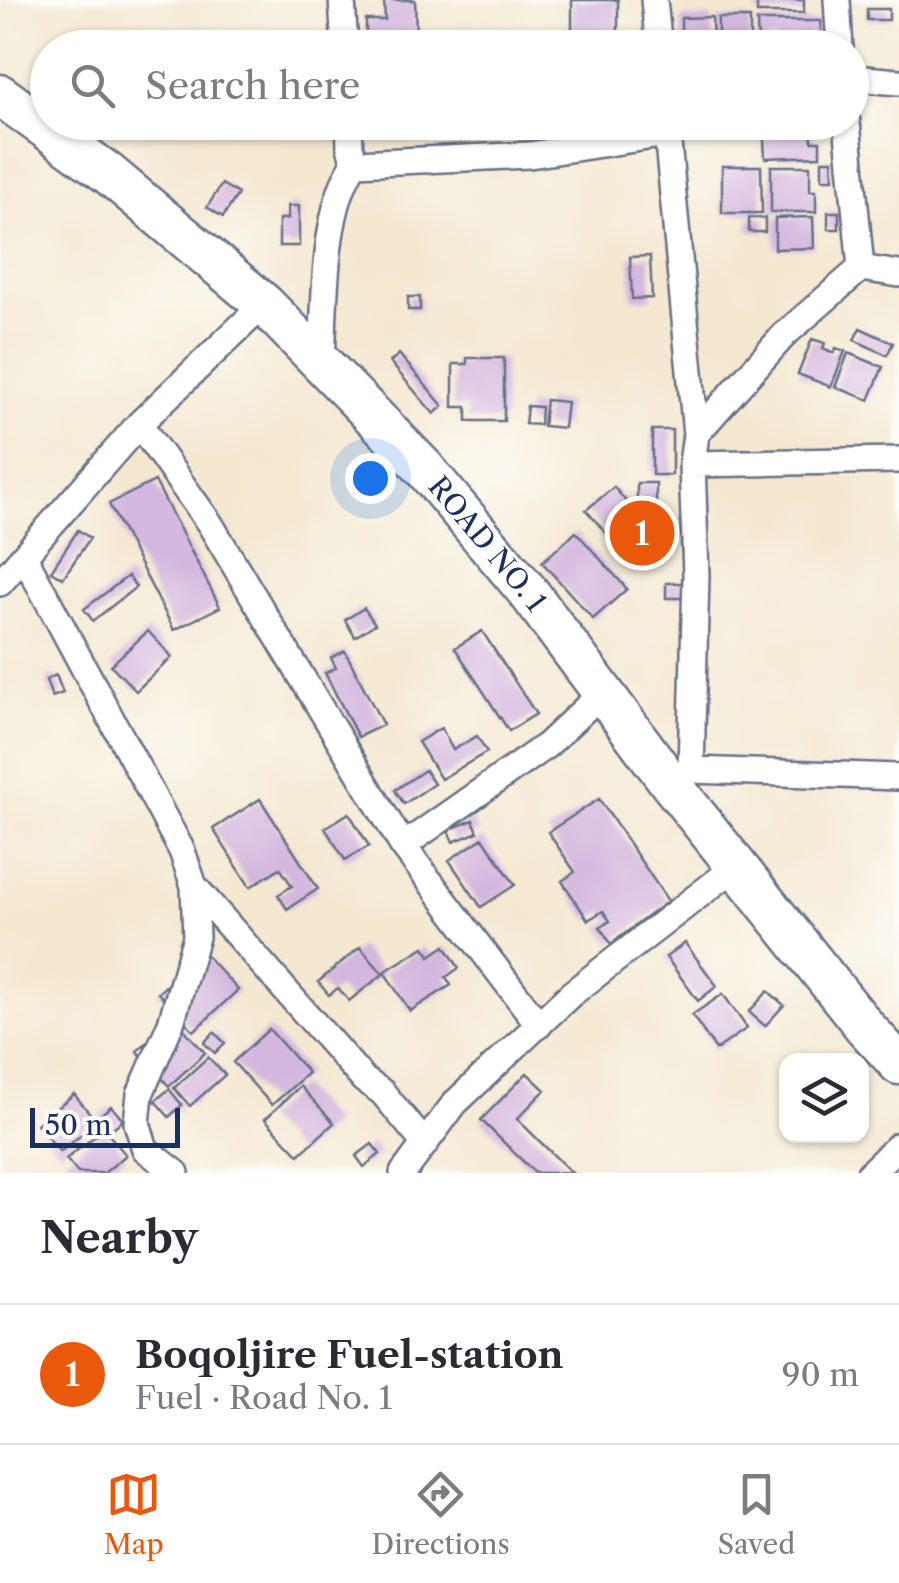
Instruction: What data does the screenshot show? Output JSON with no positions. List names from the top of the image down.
{
  "streets": {
    "highway": ["ROAD NO. 1"]
  },
  "scale_bar": "50 m",
  "page": {
    "search": "Search here",
    "pins": "1",
    "scale": "50 m",
    "heading": "Nearby",
    "list": [
      {
        "mark": "1",
        "name": "Boqoljire Fuel-station",
        "note": "Fuel · Road No. 1",
        "value": "90 m"
      }
    ],
    "nav": ["Map", "Directions", "Saved"]
  }
}
